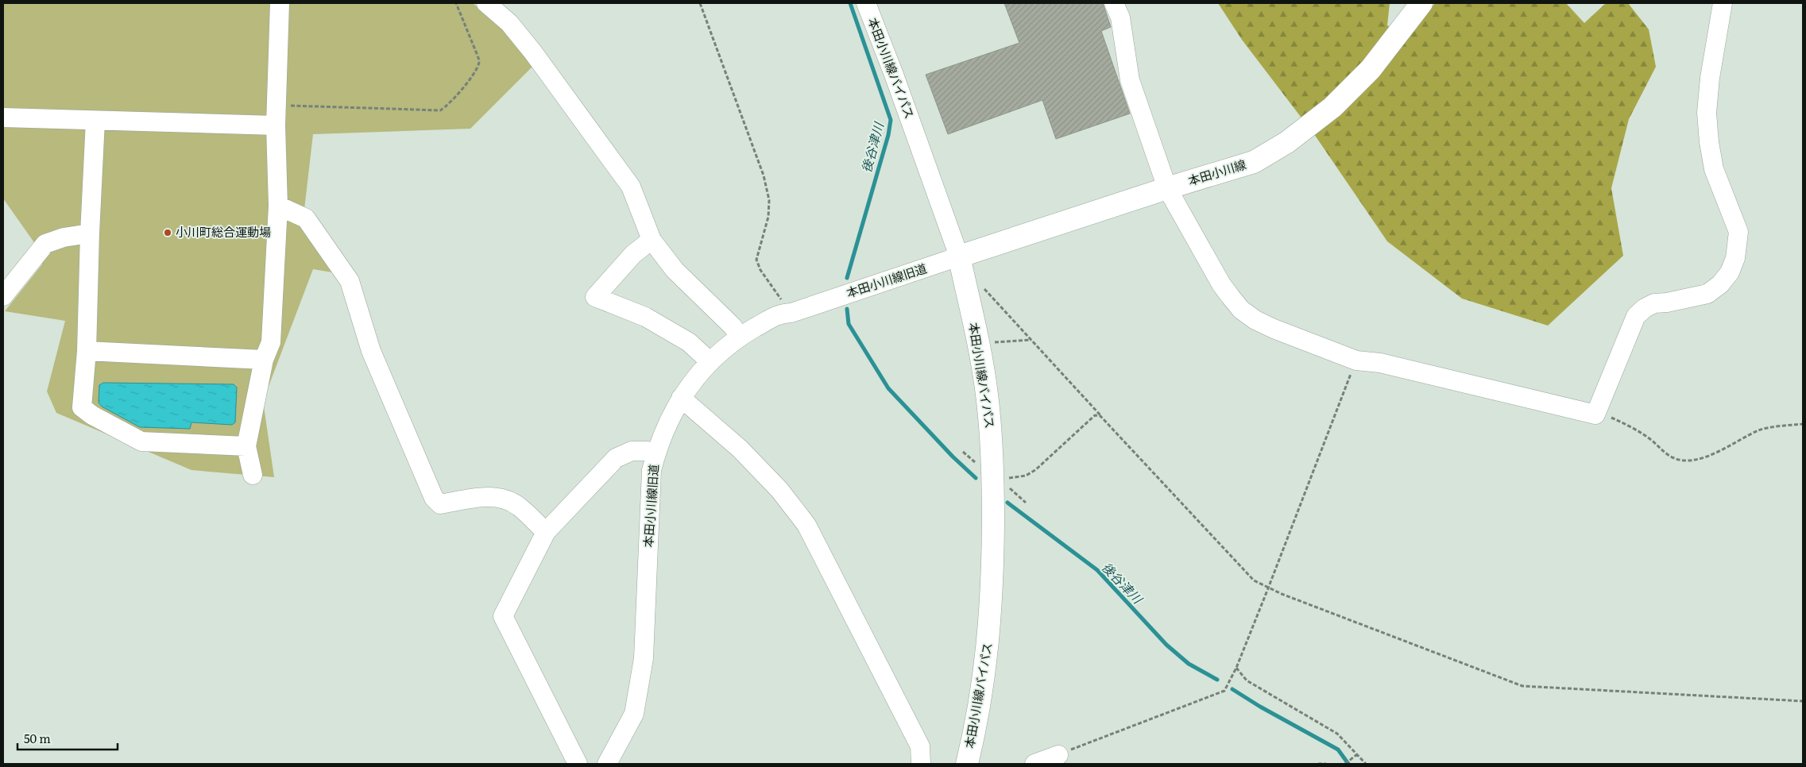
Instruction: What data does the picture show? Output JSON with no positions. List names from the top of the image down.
{
  "streets": {
    "main road": ["本田小川線バイパス", "本田小川線"],
    "street": ["本田小川線旧道"]
  },
  "crossings": [
    ["本田小川線バイパス", "本田小川線"],
    ["本田小川線バイパス", "本田小川線旧道"],
    ["本田小川線", "本田小川線旧道"]
  ],
  "water": ["後谷津川"],
  "places": ["小川町総合運動場"],
  "scale_bar": "50 m"
}
